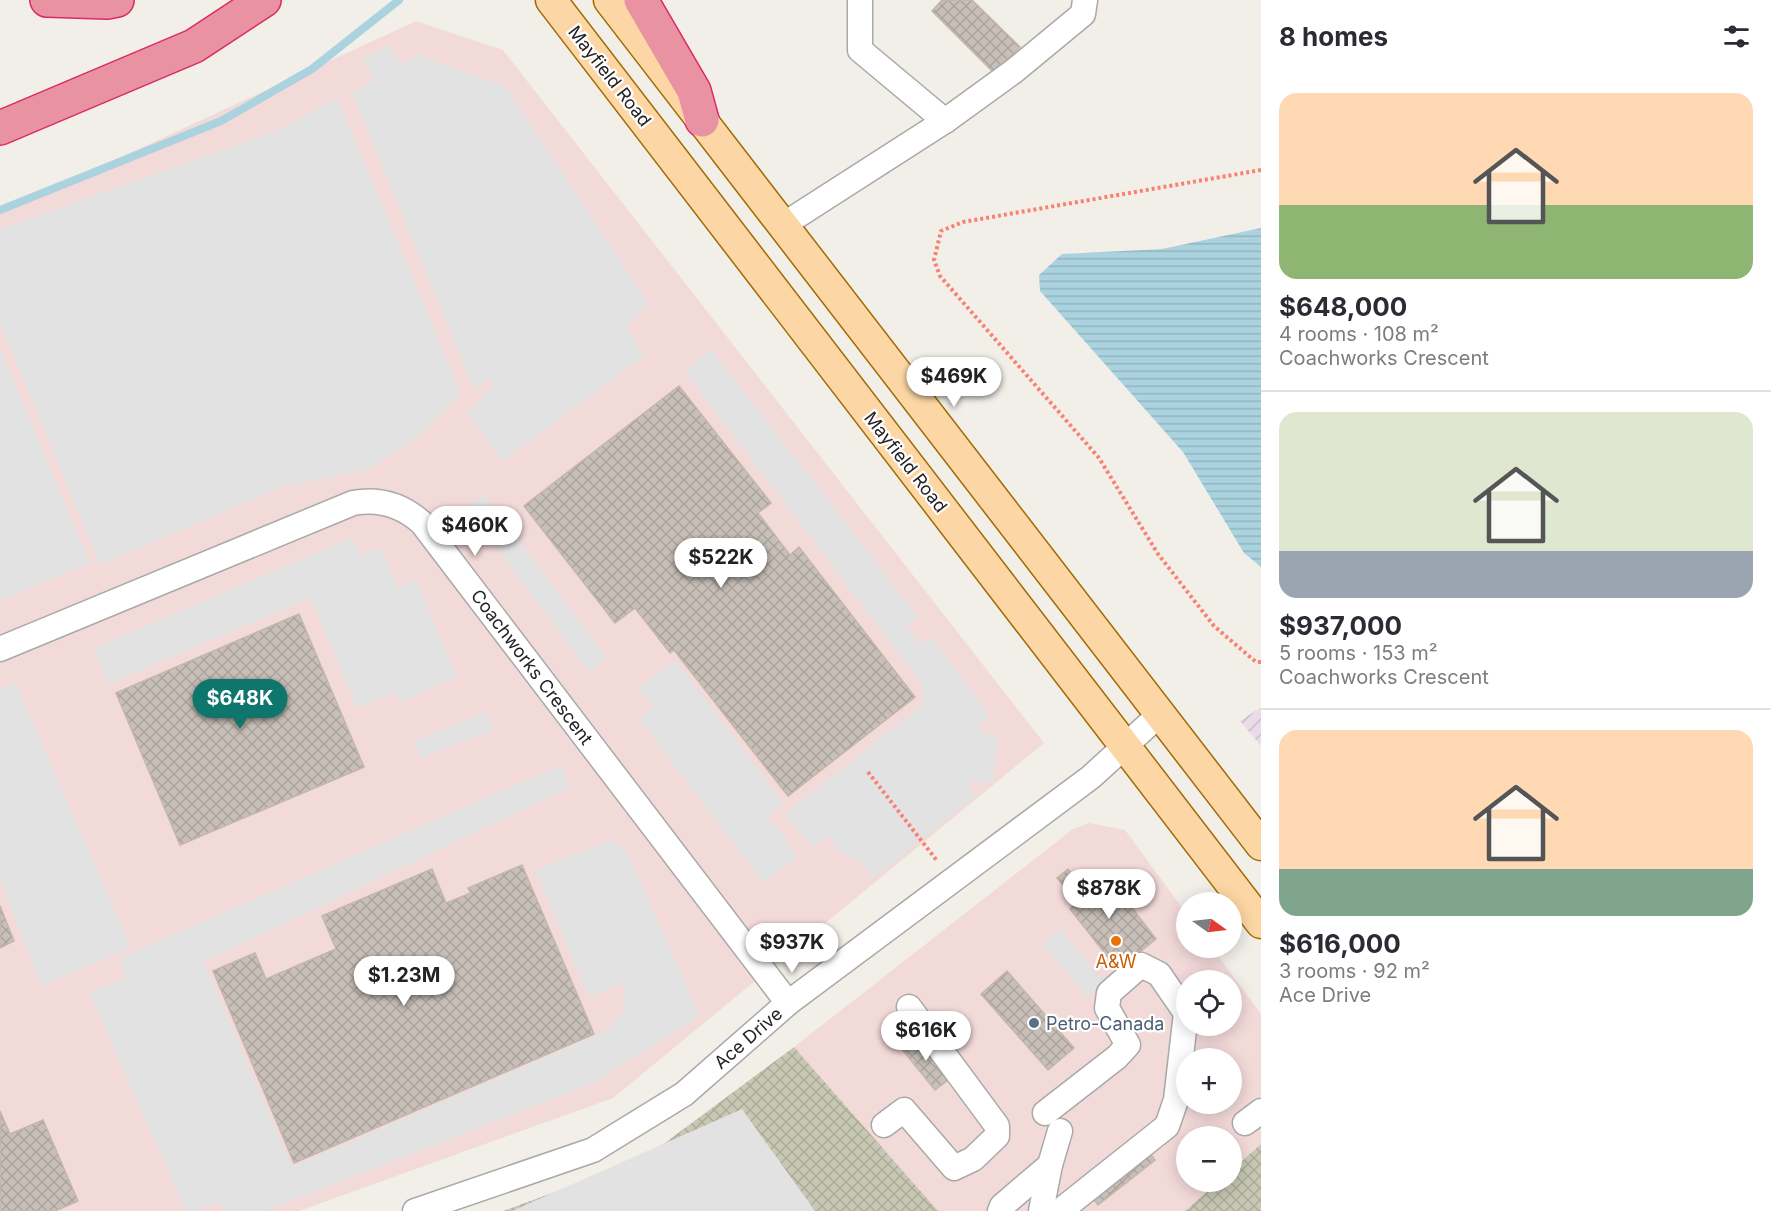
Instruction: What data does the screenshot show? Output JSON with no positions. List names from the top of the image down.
{
  "streets": {
    "main road": ["Mayfield Road"],
    "street": ["Coachworks Crescent", "Ace Drive"]
  },
  "crossings": [
    ["Mayfield Road", "Ace Drive"],
    ["Coachworks Crescent", "Ace Drive"]
  ],
  "places": ["A&W", "Petro-Canada"],
  "north": "right",
  "page": {
    "heading": "8 homes",
    "list": [
      {
        "name": "$648,000",
        "note": "4 rooms · 108 m² · Coachworks Crescent"
      },
      {
        "name": "$937,000",
        "note": "5 rooms · 153 m² · Coachworks Crescent"
      },
      {
        "name": "$616,000",
        "note": "3 rooms · 92 m² · Ace Drive"
      }
    ],
    "price": [
      "$469K",
      "$460K",
      "$522K",
      "$648K",
      "$878K",
      "$937K",
      "$1.23M",
      "$616K"
    ],
    "map_buttons": ["+", "−"]
  }
}
